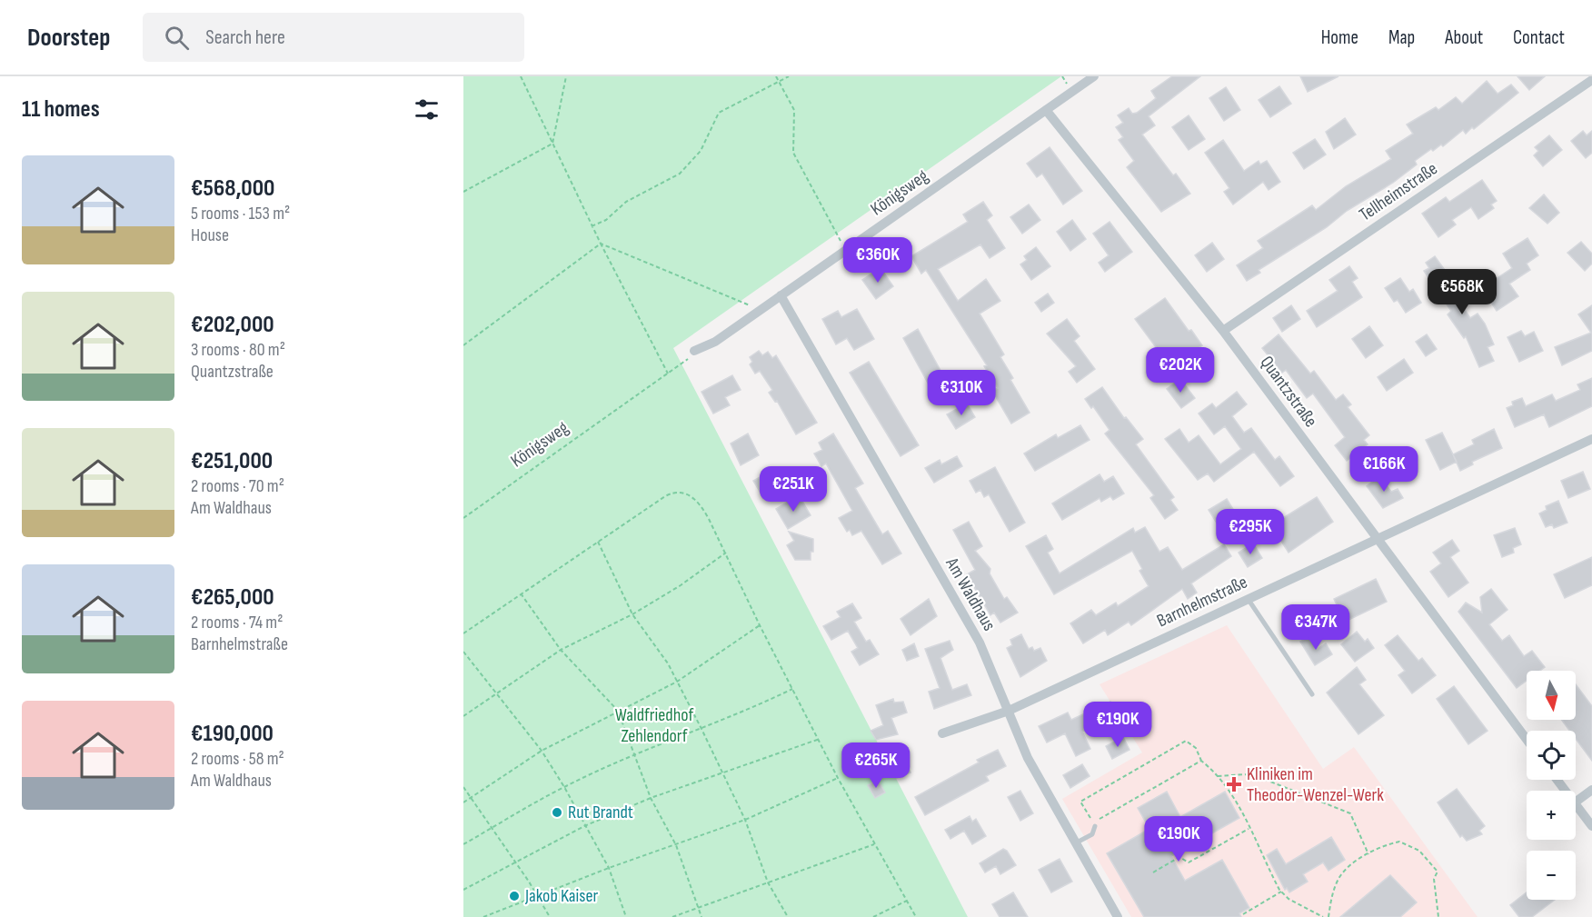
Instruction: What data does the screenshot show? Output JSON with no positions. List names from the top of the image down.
{
  "streets": {
    "street": [
      "Tellheimstraße",
      "Königsweg",
      "Quantzstraße",
      "Am Waldhaus",
      "Barnhelmstraße"
    ]
  },
  "crossings": [
    ["Tellheimstraße", "Quantzstraße"],
    ["Königsweg", "Quantzstraße"],
    ["Königsweg", "Am Waldhaus"],
    ["Quantzstraße", "Barnhelmstraße"],
    ["Am Waldhaus", "Barnhelmstraße"]
  ],
  "parks": ["Waldfriedhof Zehlendorf"],
  "places": {
    "health": ["Kliniken im Theodor-Wenzel-Werk"],
    "other": ["Rut Brandt", "Jakob Kaiser"]
  },
  "north": "bottom",
  "page": {
    "header": "Doorstep",
    "search": "Search here",
    "nav": [
      "Home",
      "Map",
      "About",
      "Contact"
    ],
    "heading": "11 homes",
    "list": [
      {
        "name": "€568,000",
        "note": "5 rooms · 153 m² · House"
      },
      {
        "name": "€202,000",
        "note": "3 rooms · 80 m² · Quantzstraße"
      },
      {
        "name": "€251,000",
        "note": "2 rooms · 70 m² · Am Waldhaus"
      },
      {
        "name": "€265,000",
        "note": "2 rooms · 74 m² · Barnhelmstraße"
      },
      {
        "name": "€190,000",
        "note": "2 rooms · 58 m² · Am Waldhaus"
      }
    ],
    "price": [
      "€360K",
      "€568K",
      "€202K",
      "€310K",
      "€166K",
      "€251K",
      "€295K",
      "€347K",
      "€190K",
      "€265K",
      "€190K"
    ],
    "map_buttons": ["+", "−"]
  }
}
